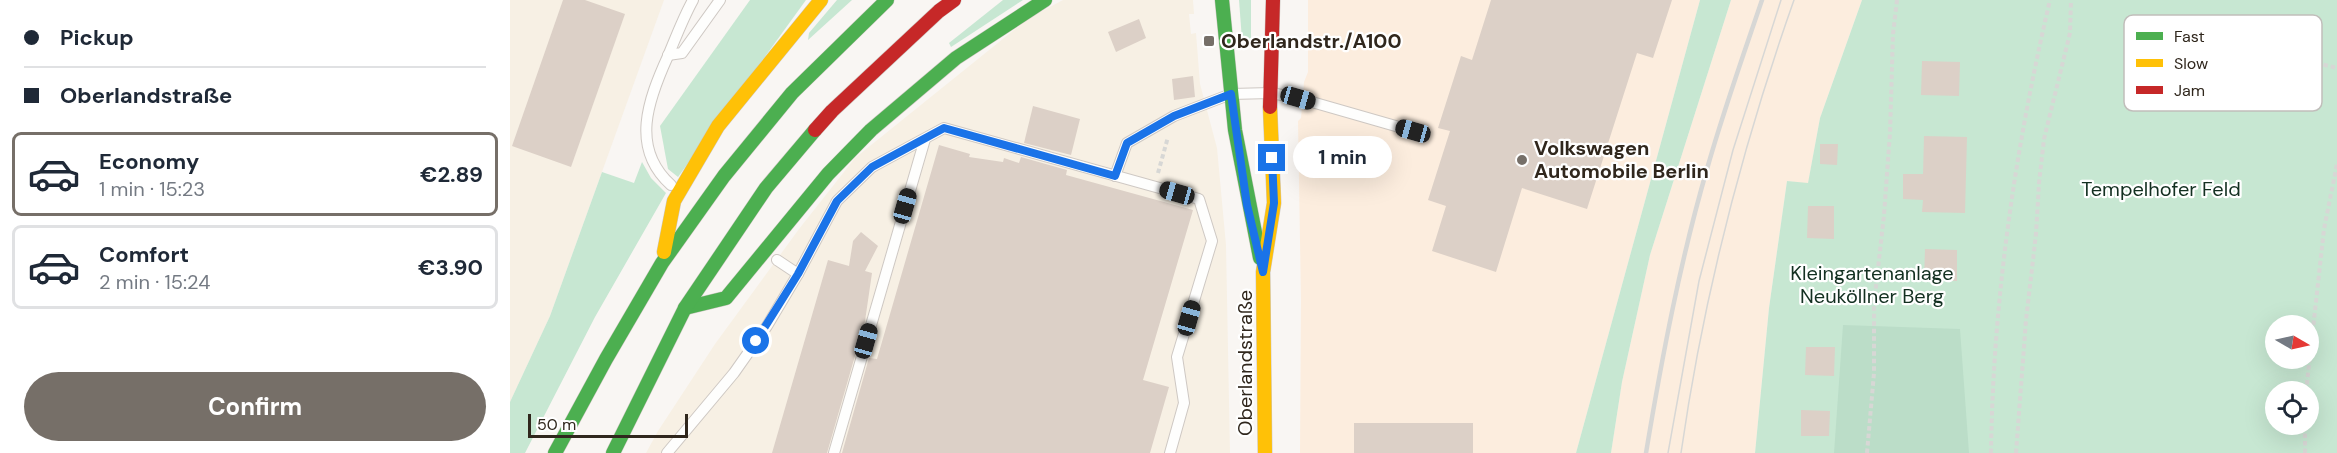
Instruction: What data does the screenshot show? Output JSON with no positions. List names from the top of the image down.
{
  "streets": {
    "main road": ["Oberlandstraße"]
  },
  "parks": ["Tempelhofer Feld", "Kleingartenanlage Neuköllner Berg"],
  "places": {
    "transit": ["Oberlandstr./A100"],
    "other": ["Volkswagen Automobile Berlin"]
  },
  "legend": ["Fast", "Slow", "Jam"],
  "scale_bar": "50 m",
  "north": "right",
  "page": {
    "banner": ["Pickup", "Oberlandstraße"],
    "list": [
      {
        "name": "Economy",
        "note": "1 min · 15:23",
        "value": "€2.89"
      },
      {
        "name": "Comfort",
        "note": "2 min · 15:24",
        "value": "€3.90"
      }
    ],
    "bubble": "1 min",
    "buttons": "Confirm",
    "scale": "50 m"
  }
}
